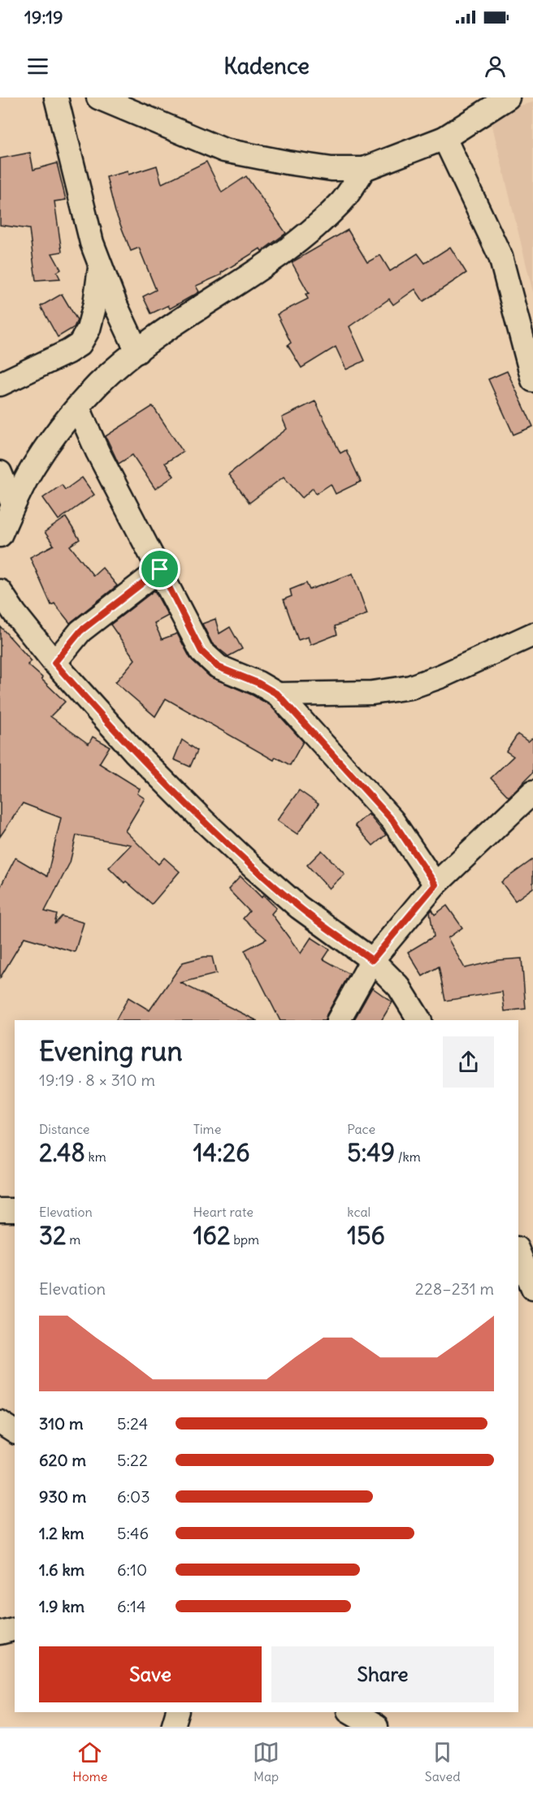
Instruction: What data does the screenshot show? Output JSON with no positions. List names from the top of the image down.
{
  "page": {
    "status": "19:19",
    "header": "Kadence",
    "heading": ["Evening run", "19:19 · 8 × 310 m"],
    "stats": [
      ["Distance", "2.48 km"],
      ["Time", "14:26"],
      ["Pace", "5:49 /km"],
      ["Elevation", "32 m"],
      ["Heart rate", "162 bpm"],
      ["kcal", "156"]
    ],
    "chart": ["Elevation", "228–231 m"],
    "list": [
      {
        "name": "310 m",
        "note": "5:24"
      },
      {
        "name": "620 m",
        "note": "5:22"
      },
      {
        "name": "930 m",
        "note": "6:03"
      },
      {
        "name": "1.2 km",
        "note": "5:46"
      },
      {
        "name": "1.6 km",
        "note": "6:10"
      },
      {
        "name": "1.9 km",
        "note": "6:14"
      }
    ],
    "buttons": ["Save", "Share"],
    "tabs": ["Home", "Map", "Saved"]
  }
}
